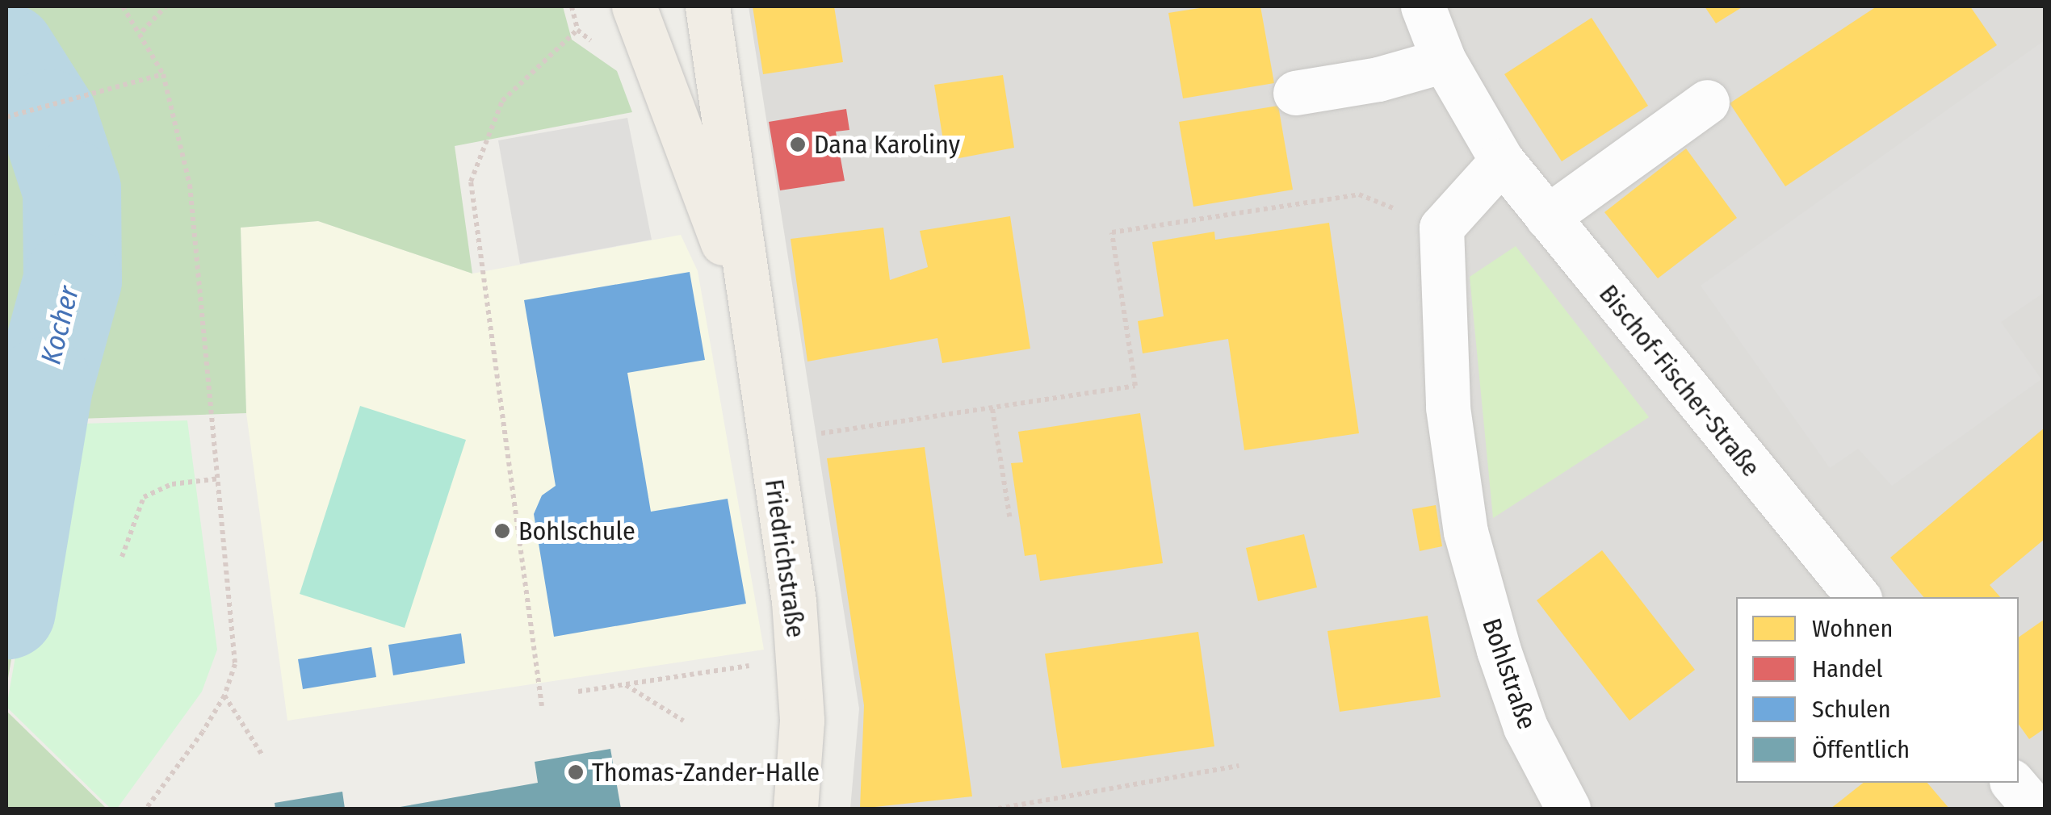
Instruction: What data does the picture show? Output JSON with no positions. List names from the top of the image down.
{
  "streets": {
    "main road": ["Friedrichstraße"],
    "street": ["Bischof-Fischer-Straße", "Bohlstraße"]
  },
  "crossings": [
    ["Bischof-Fischer-Straße", "Bohlstraße"]
  ],
  "water": ["Kocher"],
  "places": ["Dana Karoliny", "Bohlschule", "Thomas-Zander-Halle"],
  "legend": [
    "Wohnen",
    "Handel",
    "Schulen",
    "Öffentlich"
  ]
}
